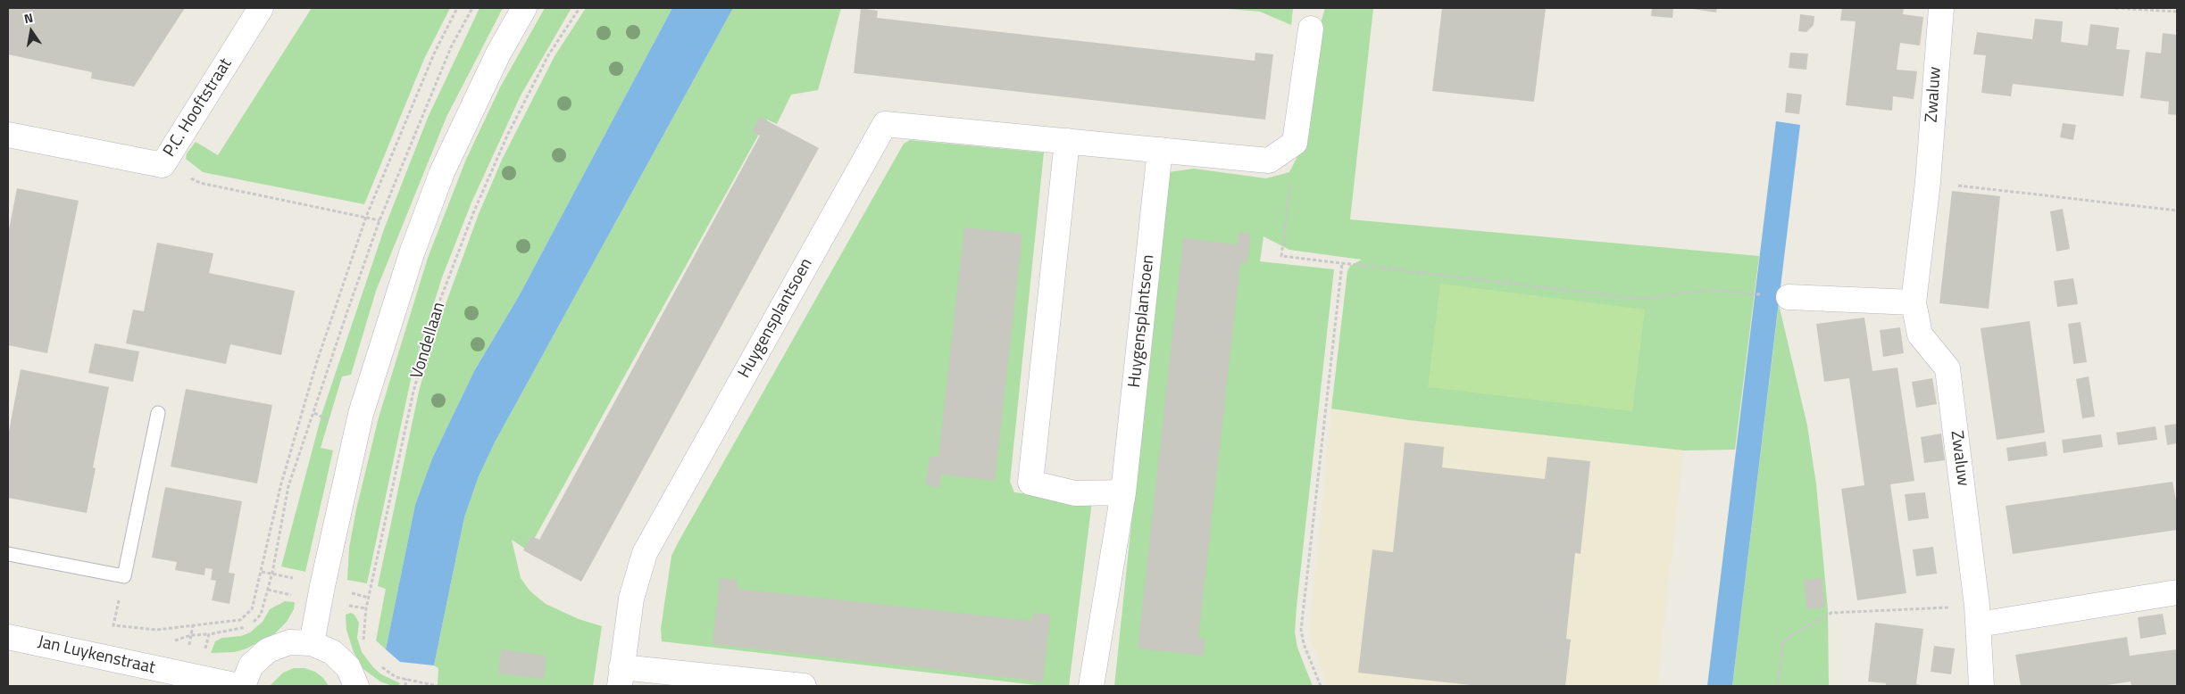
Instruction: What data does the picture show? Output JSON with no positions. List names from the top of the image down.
{
  "streets": {
    "street": [
      "Zwaluw",
      "P.C. Hooftstraat",
      "Huygensplantsoen",
      "Jan Luykenstraat"
    ],
    "path": ["Vondellaan"]
  },
  "north": "top"
}
